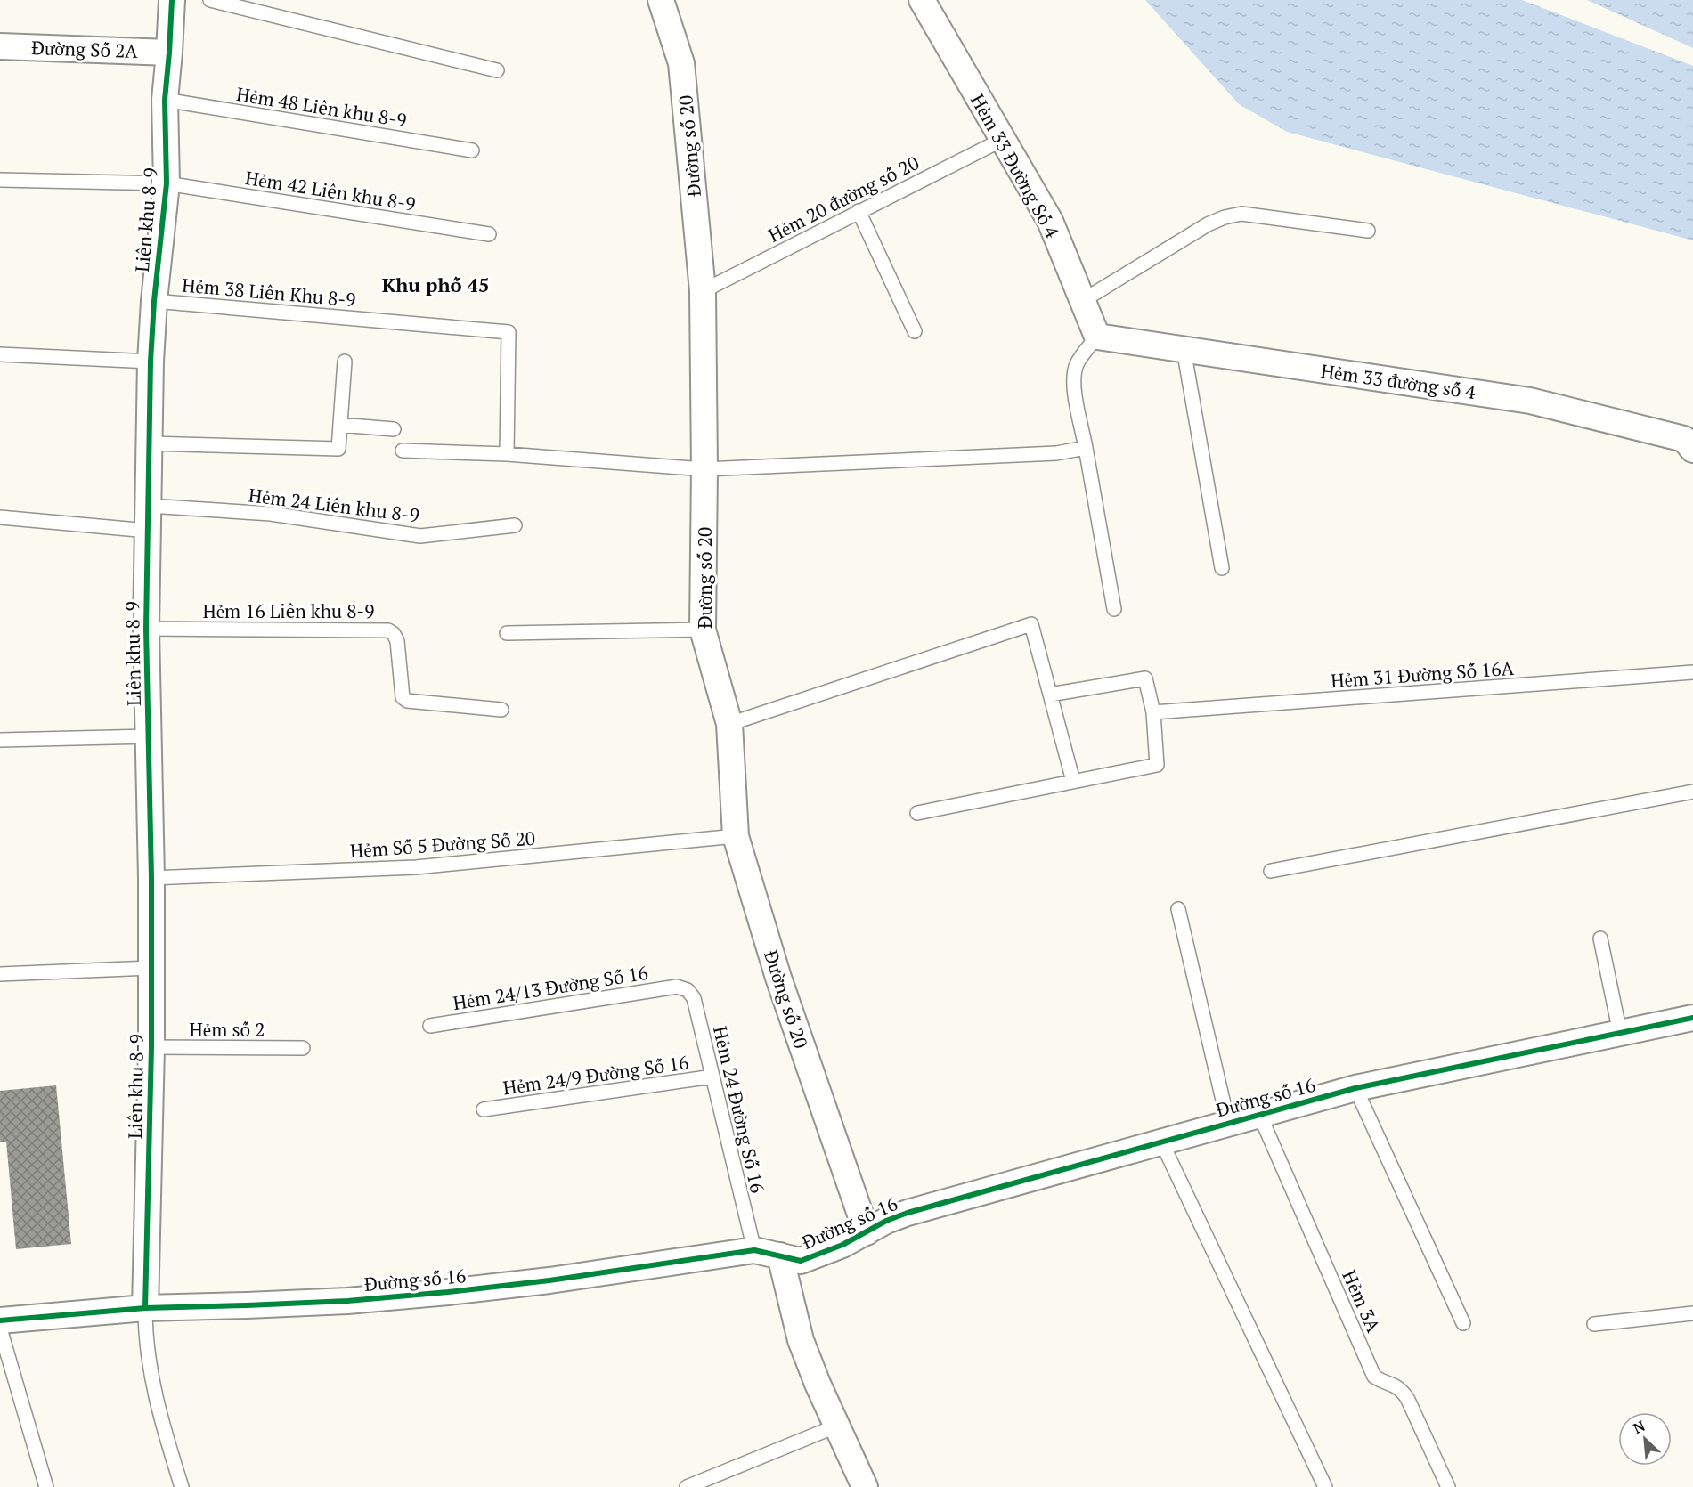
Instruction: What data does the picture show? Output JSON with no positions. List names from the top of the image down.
{
  "streets": {
    "street": [
      "Đường Số 2A",
      "Đường số 20",
      "Hẻm 33 Đường Số 4",
      "Liên khu 8-9",
      "Hẻm 33 đường số 4",
      "Đường số 16"
    ],
    "lane": [
      "Hẻm 48 Liên khu 8-9",
      "Hẻm 42 Liên khu 8-9",
      "Hẻm 20 đường số 20",
      "Hẻm 38 Liên Khu 8-9",
      "Hẻm 24 Liên khu 8-9",
      "Hẻm 16 Liên khu 8-9",
      "Hẻm 31 Đường Số 16A",
      "Hẻm Số 5 Đường Số 20",
      "Hẻm 24/13 Đường Số 16",
      "Hẻm số 2",
      "Hẻm 24/9 Đường Số 16",
      "Hẻm 24 Đường Số 16",
      "Hẻm 3A"
    ]
  },
  "crossings": [
    ["Đường Số 2A", "Liên khu 8-9"],
    ["Hẻm 48 Liên khu 8-9", "Liên khu 8-9"],
    ["Đường số 20", "Hẻm 20 đường số 20"],
    ["Đường số 20", "Hẻm Số 5 Đường Số 20"],
    ["Đường số 20", "Đường số 16"],
    ["Hẻm 33 Đường Số 4", "Hẻm 20 đường số 20"],
    ["Hẻm 33 Đường Số 4", "Hẻm 33 đường số 4"],
    ["Hẻm 42 Liên khu 8-9", "Liên khu 8-9"],
    ["Liên khu 8-9", "Hẻm 38 Liên Khu 8-9"],
    ["Liên khu 8-9", "Hẻm 24 Liên khu 8-9"],
    ["Liên khu 8-9", "Hẻm 16 Liên khu 8-9"],
    ["Liên khu 8-9", "Hẻm Số 5 Đường Số 20"],
    ["Liên khu 8-9", "Hẻm số 2"],
    ["Liên khu 8-9", "Đường số 16"],
    ["Hẻm 24/13 Đường Số 16", "Hẻm 24 Đường Số 16"],
    ["Hẻm 24/9 Đường Số 16", "Hẻm 24 Đường Số 16"],
    ["Đường số 16", "Hẻm 24 Đường Số 16"],
    ["Đường số 16", "Hẻm 3A"]
  ],
  "districts": ["Khu phố 45"],
  "north": "top left"
}
